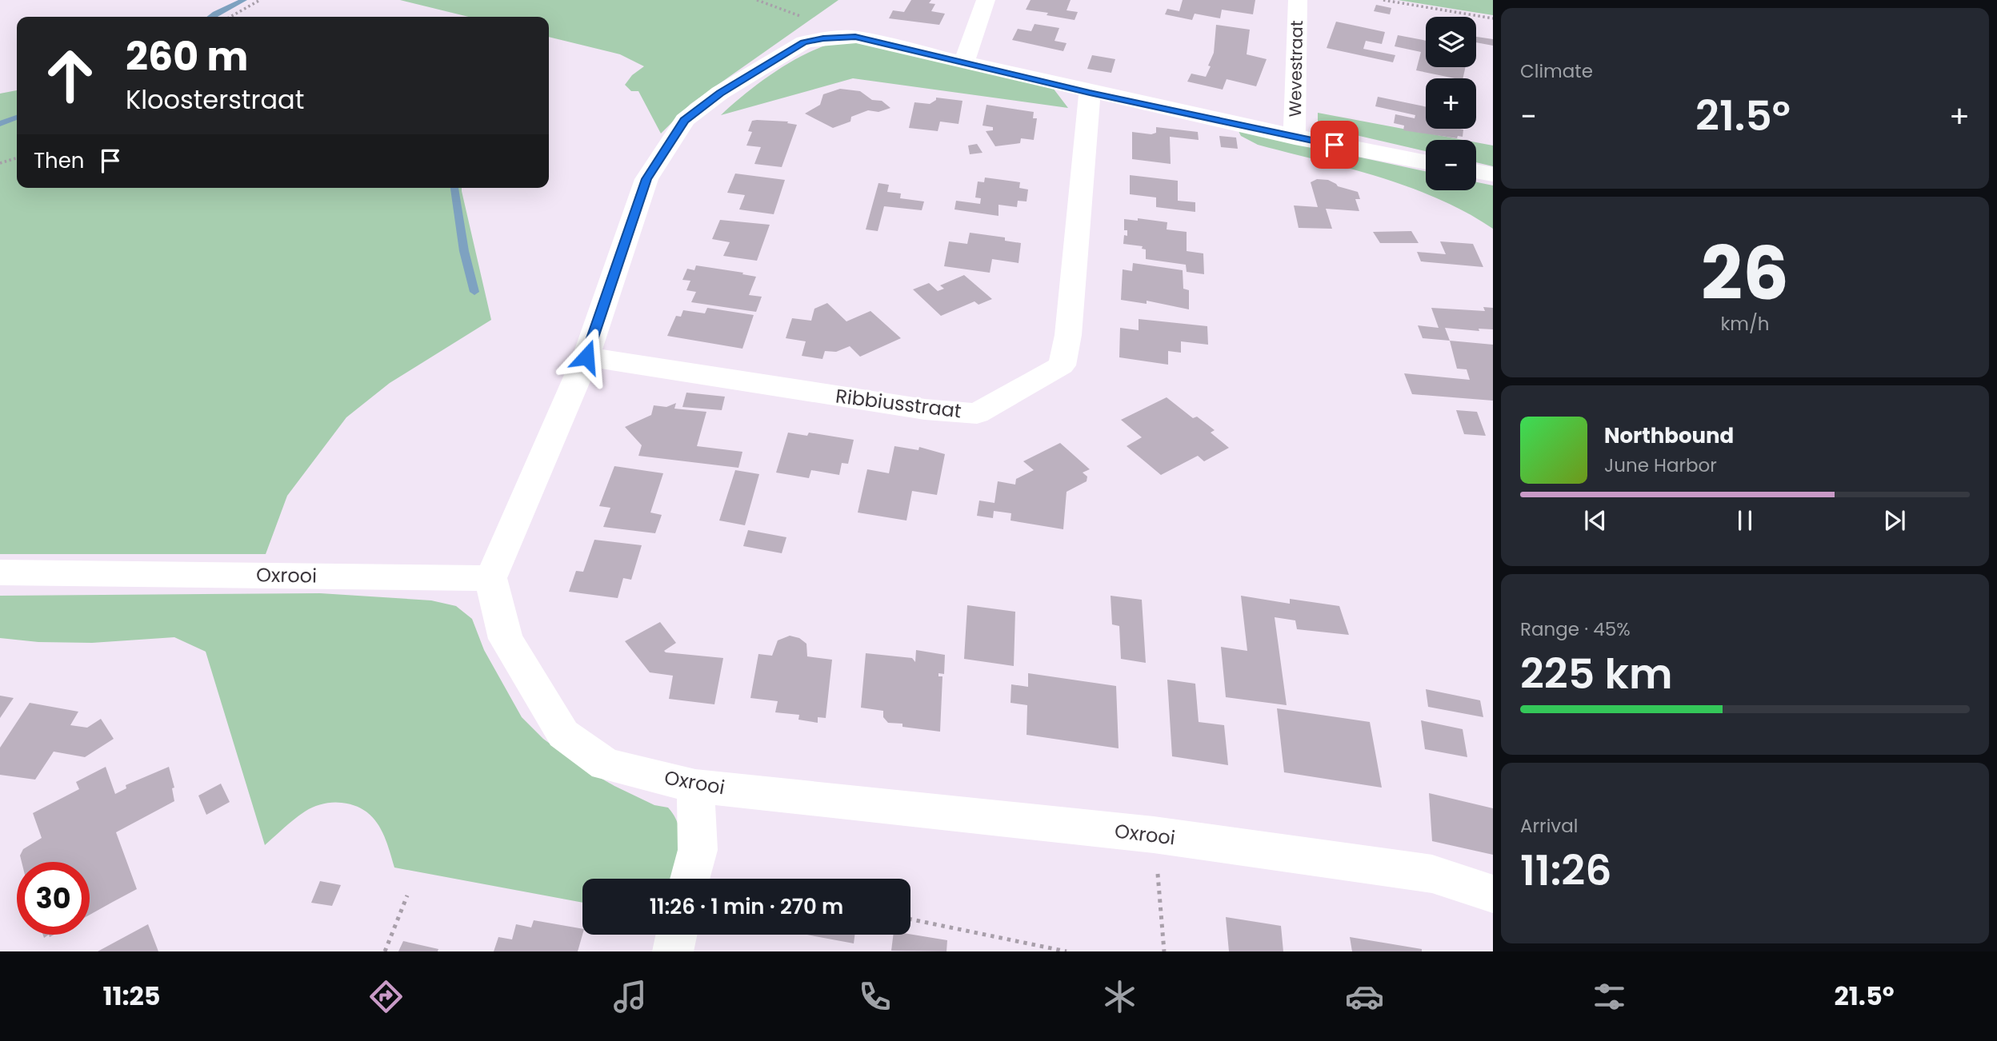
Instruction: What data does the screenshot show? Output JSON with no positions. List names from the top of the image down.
{
  "streets": {
    "street": ["Wevestraat", "Ribbiusstraat", "Oxrooi"]
  },
  "page": {
    "tile": [
      "Climate",
      ["26", "km/h"],
      ["Range · 45%", "225 km"],
      ["Arrival", "11:26"]
    ],
    "map_buttons": ["+", "−"],
    "turn": ["260 m", "Kloosterstraat"],
    "heat": ["−", "21.5°", "+"],
    "then": "Then",
    "song": ["Northbound", "June Harbor"],
    "limit": "30",
    "trip": "11:26 · 1 min · 270 m",
    "tabs": ["11:25", "21.5°"]
  }
}
